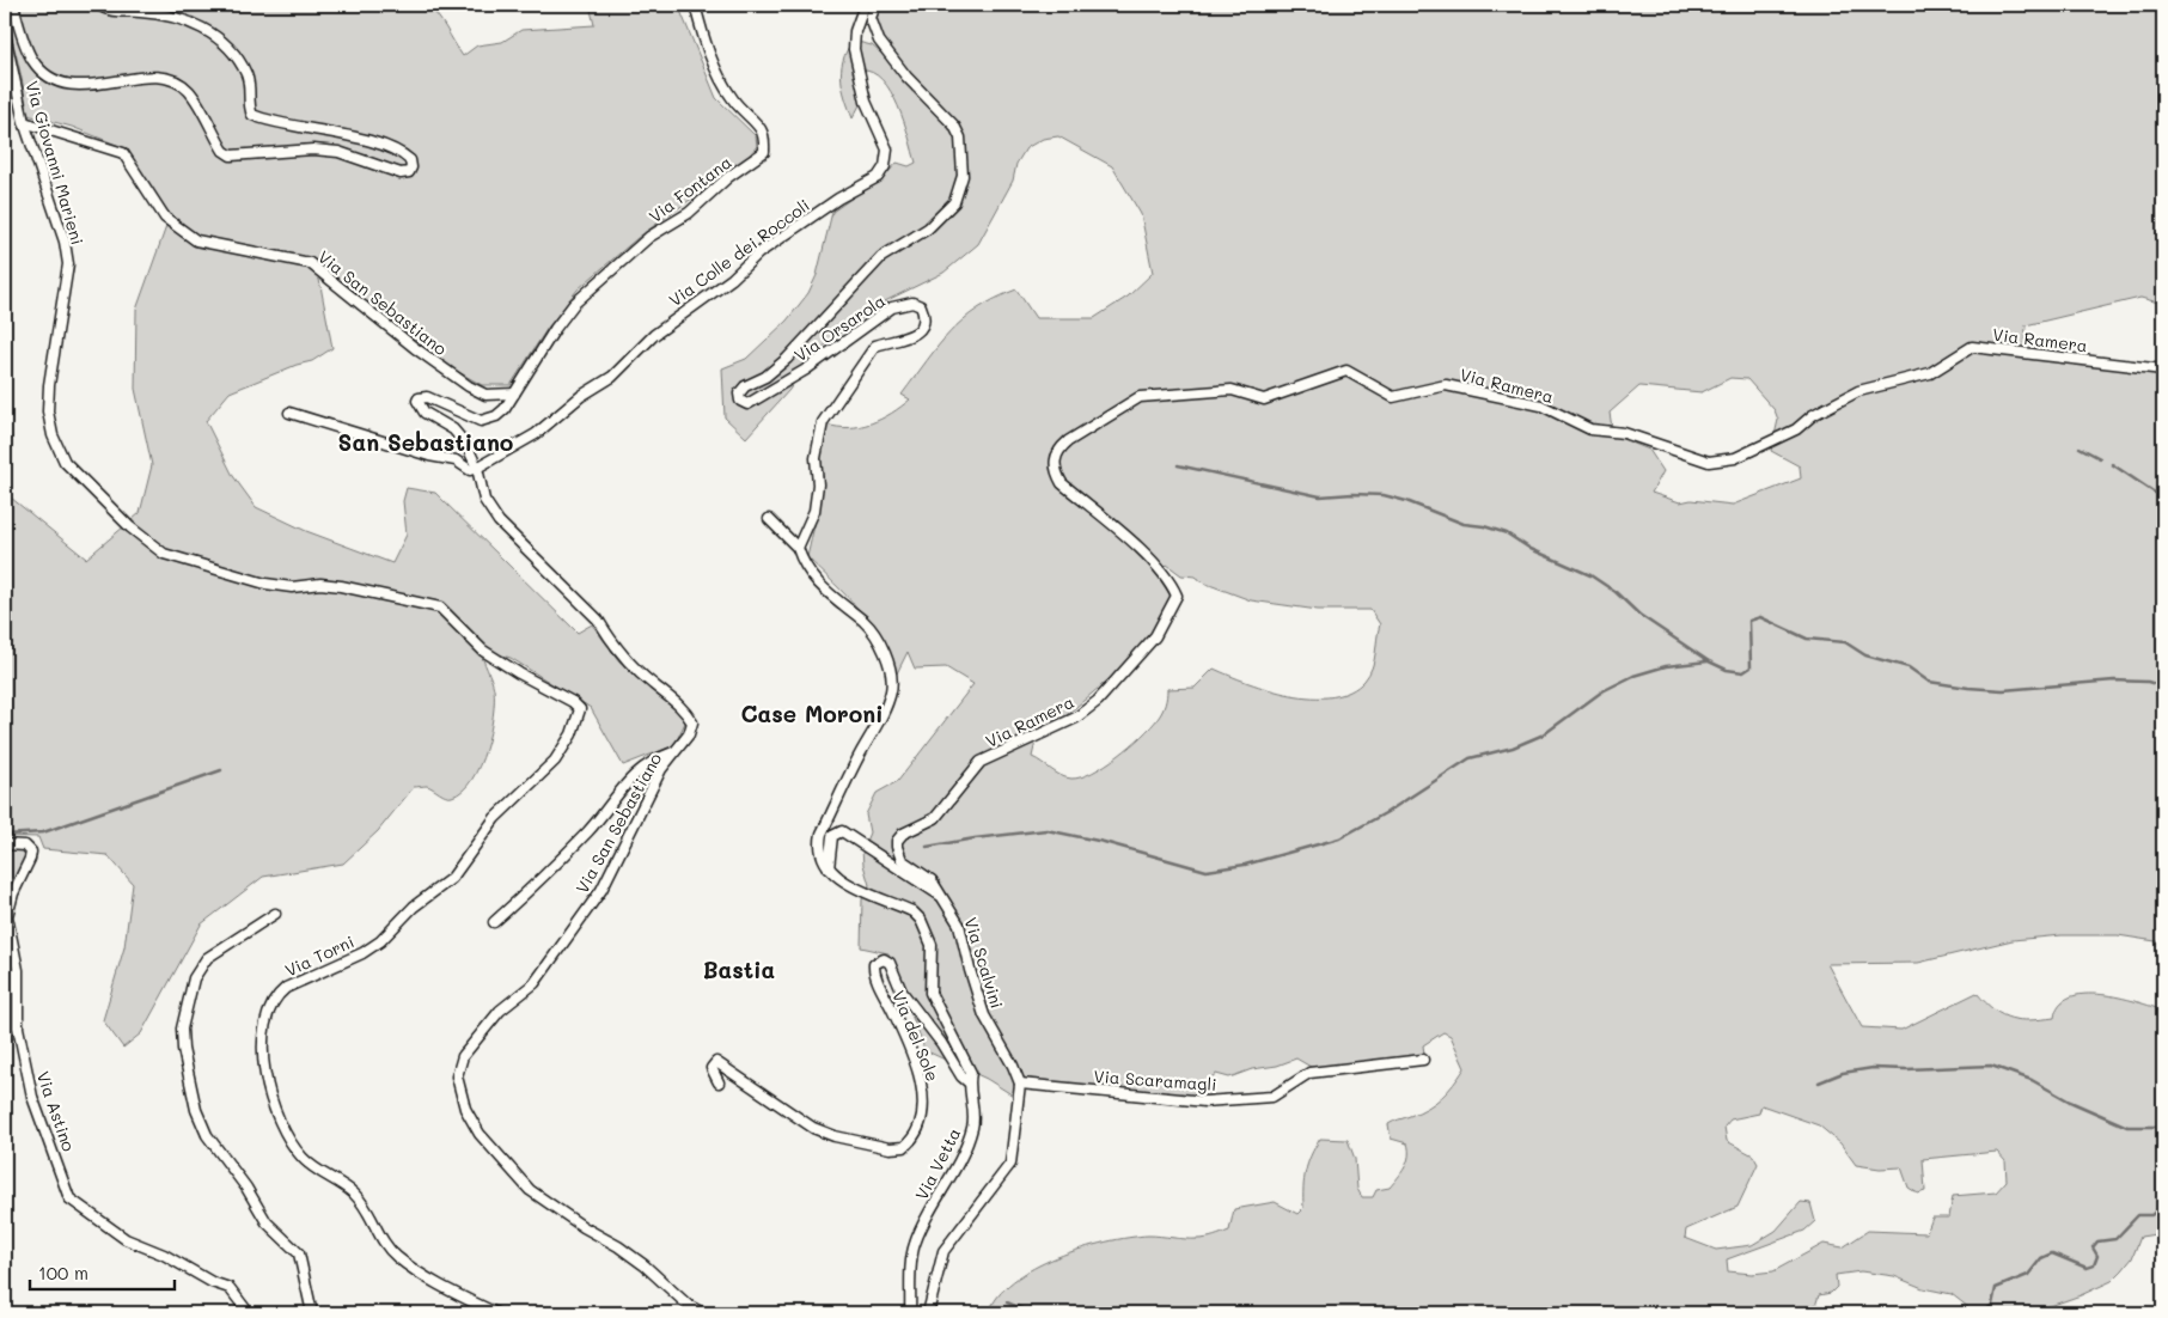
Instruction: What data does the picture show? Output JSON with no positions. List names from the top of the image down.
{
  "streets": {
    "street": [
      "Via Giovanni Marieni",
      "Via Fontana",
      "Via Colle dei Roccoli",
      "Via San Sebastiano",
      "Via Orsarola",
      "Via Ramera",
      "Via Torni",
      "Via Scalvini",
      "Via del Sole",
      "Via Scaramagli",
      "Via Astino",
      "Via Vetta"
    ]
  },
  "crossings": [
    ["Via Giovanni Marieni", "Via San Sebastiano"],
    ["Via Giovanni Marieni", "Via Torni"],
    ["Via Fontana", "Via San Sebastiano"],
    ["Via Colle dei Roccoli", "Via San Sebastiano"],
    ["Via Ramera", "Via Scalvini"],
    ["Via Scalvini", "Via Scaramagli"],
    ["Via Scalvini", "Via Vetta"],
    ["Via del Sole", "Via Vetta"]
  ],
  "districts": ["San Sebastiano", "Case Moroni", "Bastia"],
  "scale_bar": "100 m"
}
